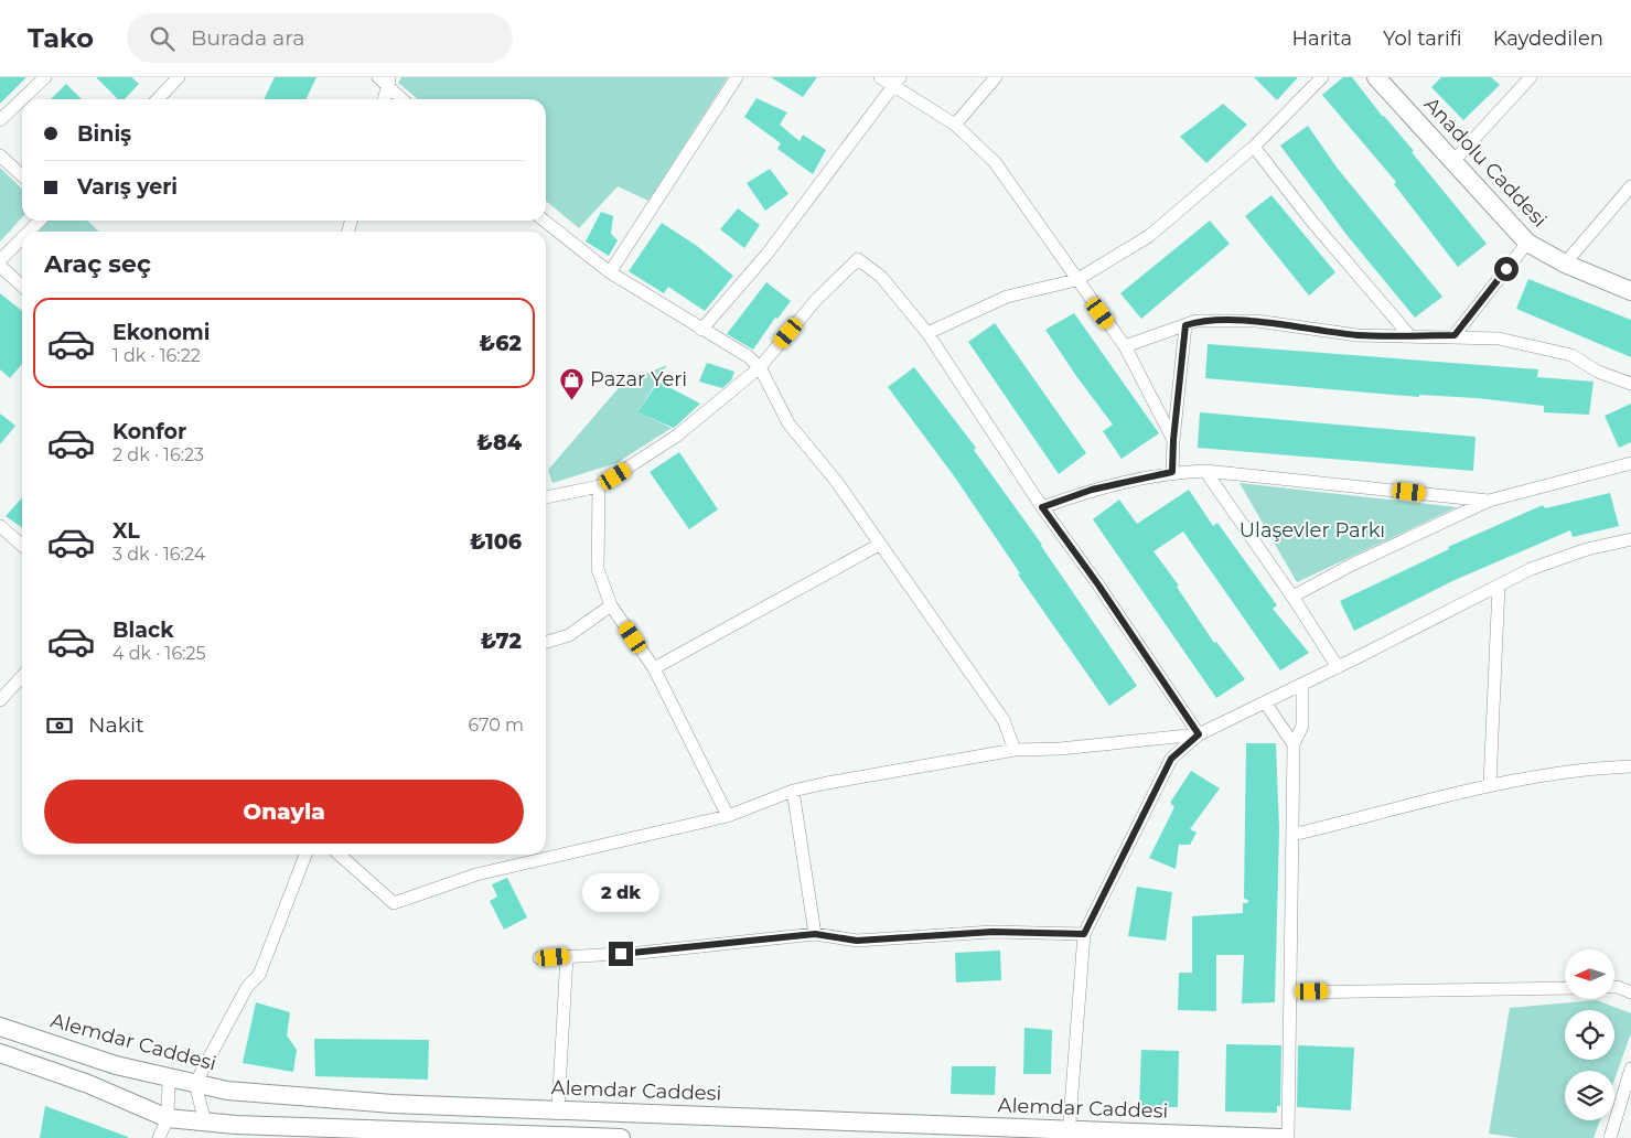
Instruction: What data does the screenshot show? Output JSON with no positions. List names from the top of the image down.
{
  "streets": {
    "main road": ["Anadolu Caddesi", "Alemdar Caddesi"]
  },
  "parks": ["Ulaşevler Parkı"],
  "places": {
    "shop": ["Pazar Yeri"]
  },
  "north": "left",
  "page": {
    "header": "Tako",
    "search": "Burada ara",
    "nav": ["Harita", "Yol tarifi", "Kaydedilen"],
    "banner": ["Biniş", "Varış yeri"],
    "heading": "Araç seç",
    "list": [
      {
        "name": "Ekonomi",
        "note": "1 dk · 16:22",
        "value": "₺62"
      },
      {
        "name": "Konfor",
        "note": "2 dk · 16:23",
        "value": "₺84"
      },
      {
        "name": "XL",
        "note": "3 dk · 16:24",
        "value": "₺106"
      },
      {
        "name": "Black",
        "note": "4 dk · 16:25",
        "value": "₺72"
      }
    ],
    "pay": ["Nakit", "670 m"],
    "buttons": "Onayla",
    "bubble": "2 dk"
  }
}
